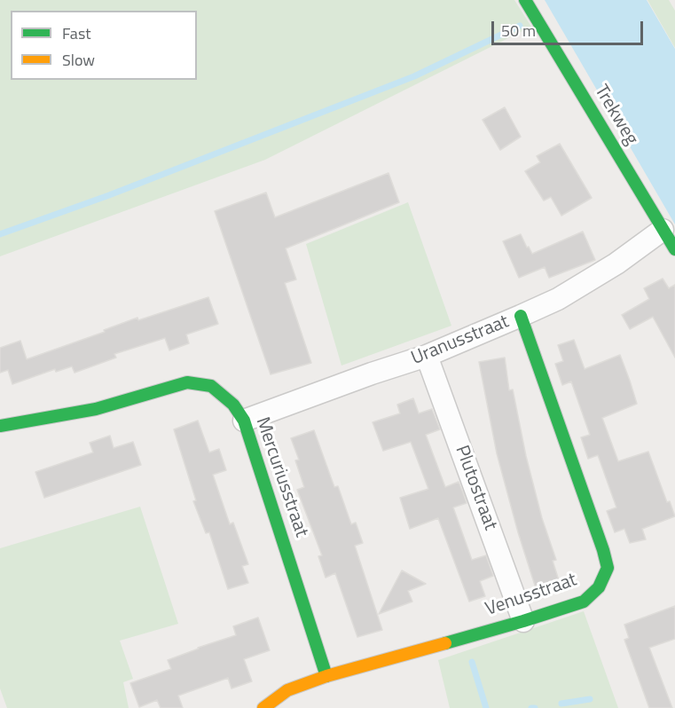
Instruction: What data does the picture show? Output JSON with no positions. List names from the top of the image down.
{
  "streets": {
    "street": [
      "Trekweg",
      "Uranusstraat",
      "Mercuriusstraat",
      "Plutostraat",
      "Venusstraat"
    ]
  },
  "crossings": [
    ["Trekweg", "Uranusstraat"],
    ["Uranusstraat", "Mercuriusstraat"],
    ["Uranusstraat", "Plutostraat"],
    ["Uranusstraat", "Venusstraat"],
    ["Mercuriusstraat", "Venusstraat"],
    ["Plutostraat", "Venusstraat"]
  ],
  "legend": ["Fast", "Slow"],
  "scale_bar": "50 m"
}
